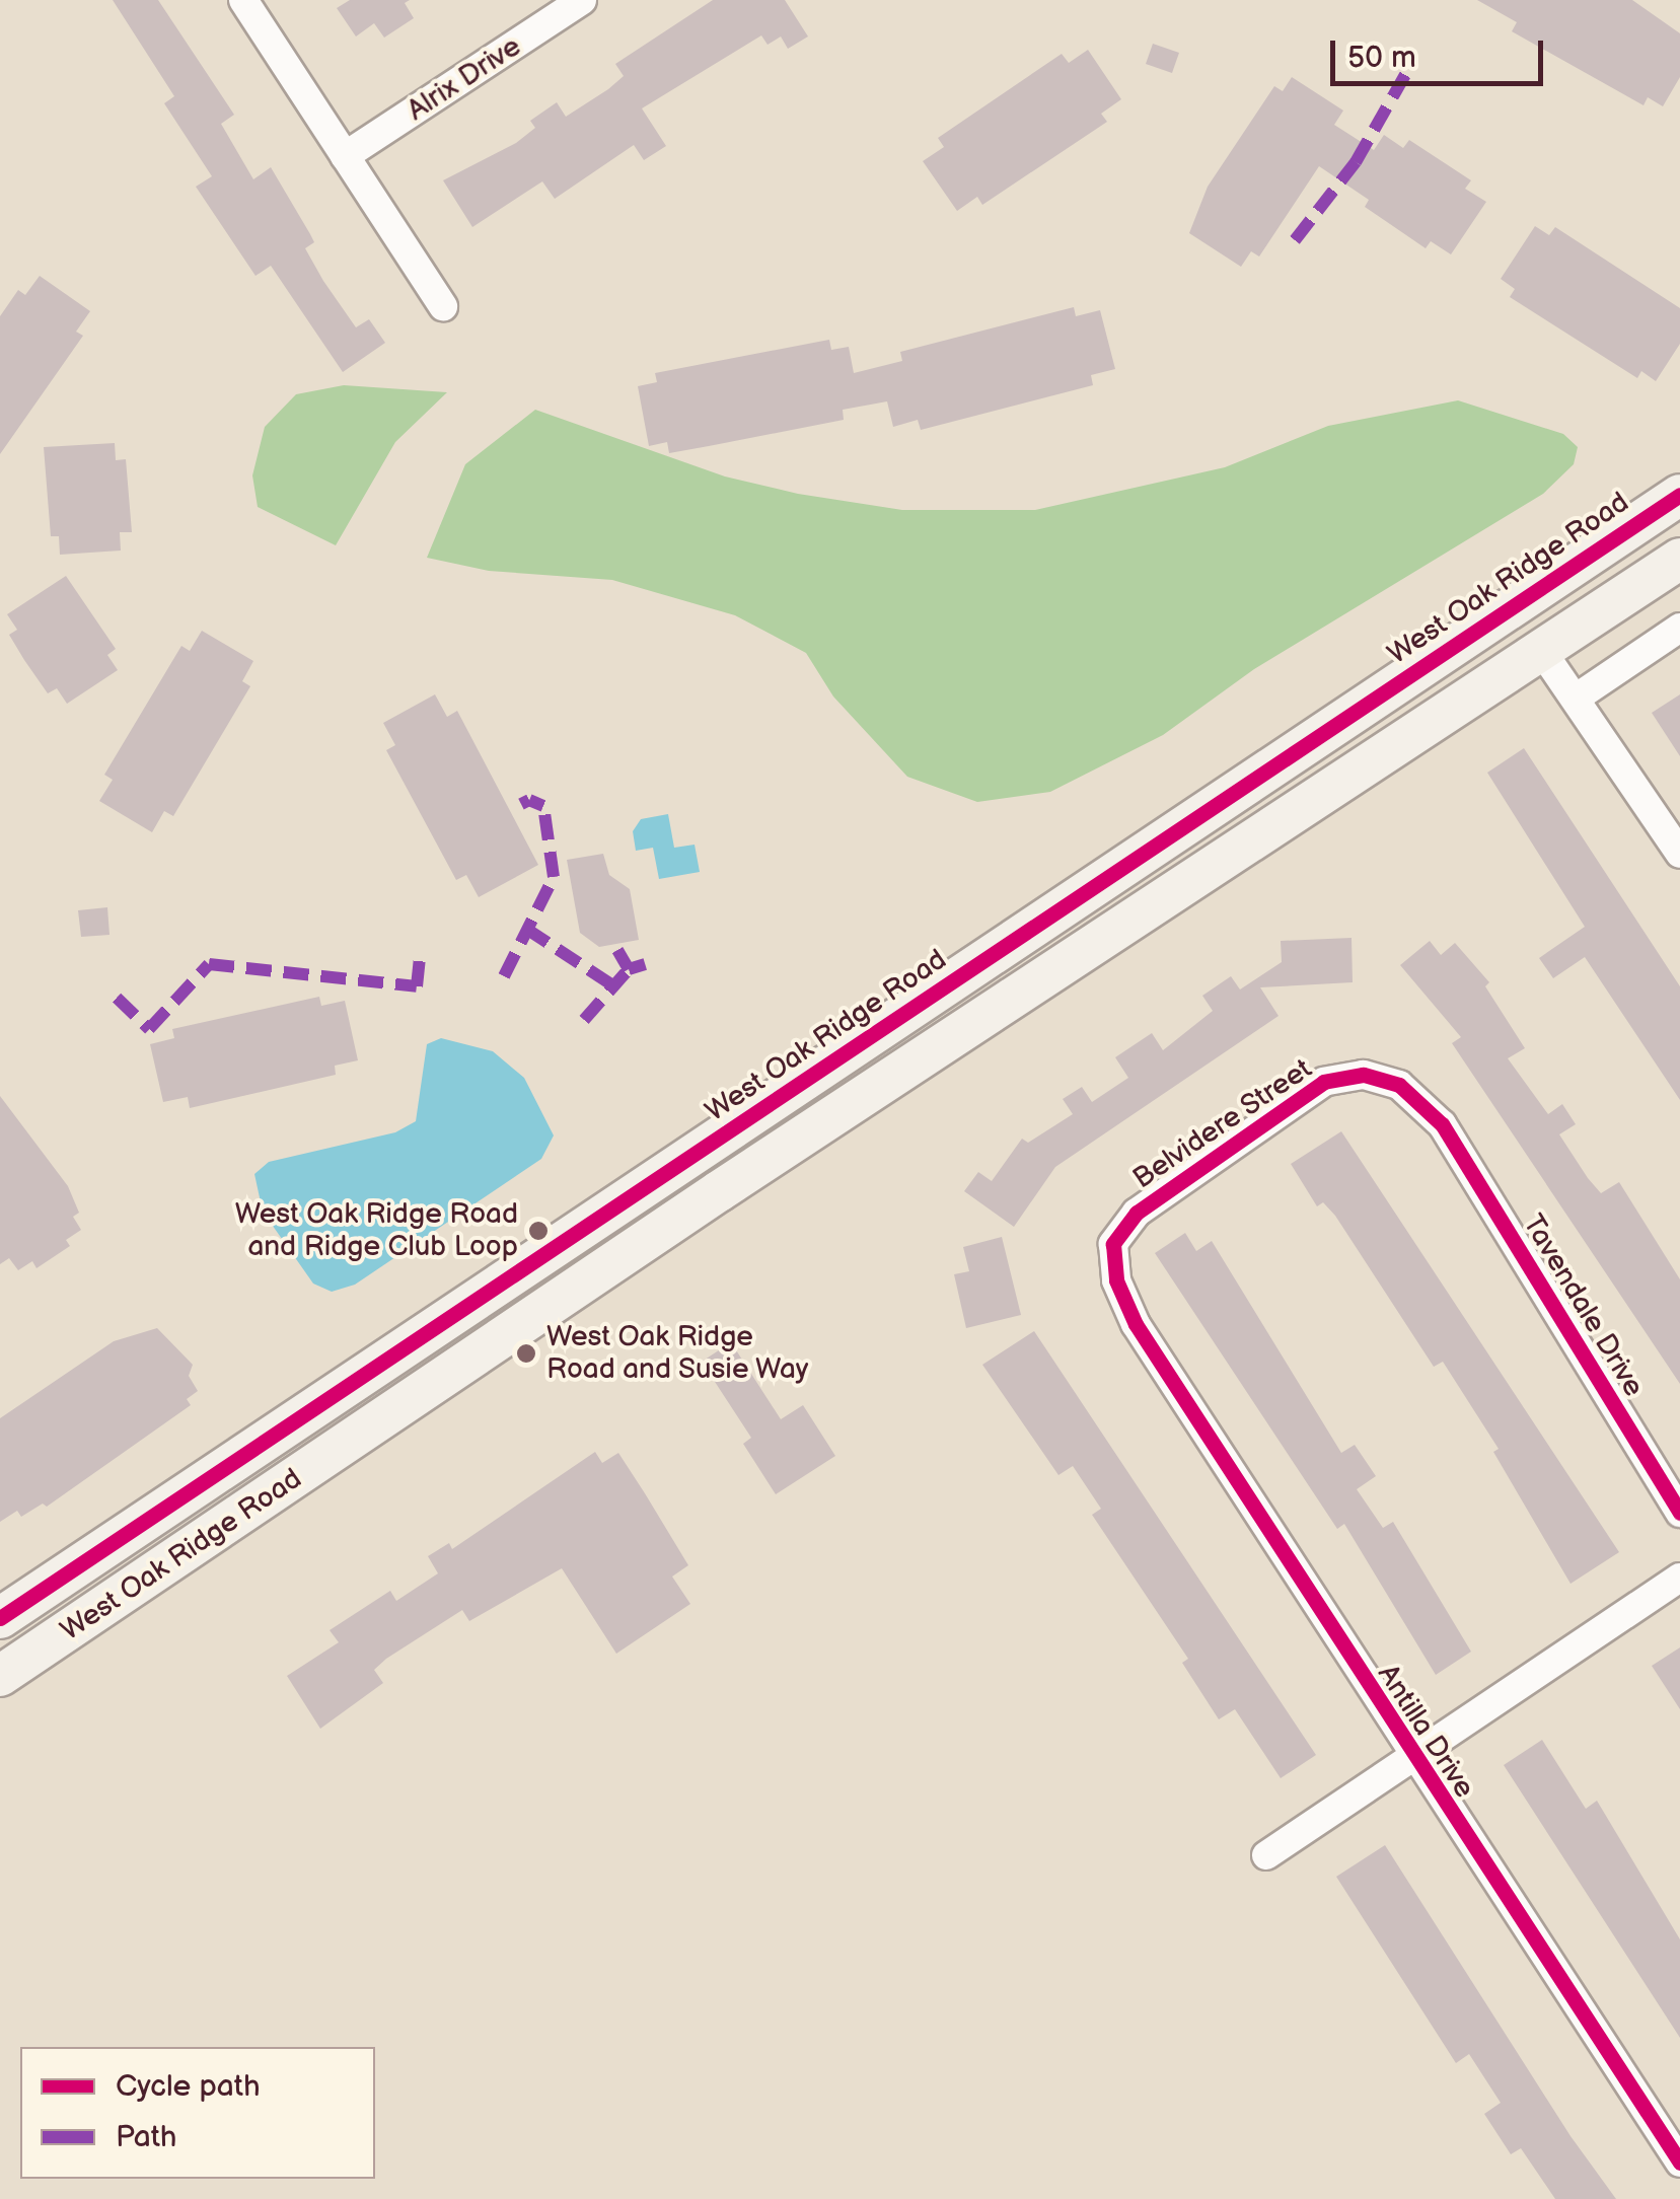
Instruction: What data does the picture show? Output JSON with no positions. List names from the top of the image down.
{
  "streets": {
    "street": [
      "Alrix Drive",
      "West Oak Ridge Road",
      "Belvidere Street",
      "Tavendale Drive",
      "Antilla Drive"
    ]
  },
  "crossings": [
    ["Belvidere Street", "Tavendale Drive"],
    ["Belvidere Street", "Antilla Drive"]
  ],
  "places": ["West Oak Ridge Road and Ridge Club Loop", "West Oak Ridge Road and Susie Way"],
  "legend": ["Cycle path", "Path"],
  "scale_bar": "50 m"
}
